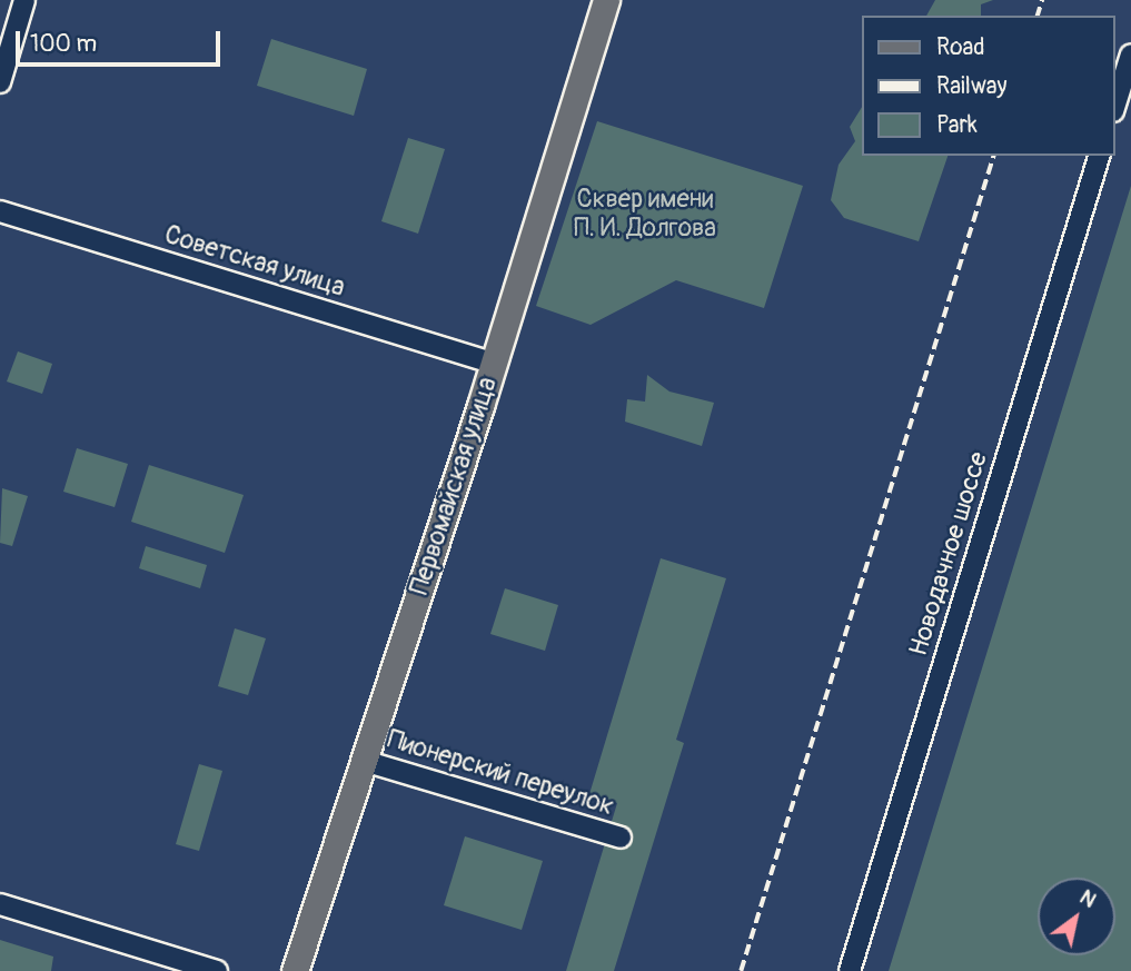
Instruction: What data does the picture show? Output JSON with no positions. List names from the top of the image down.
{
  "streets": {
    "main road": ["Первомайская улица"],
    "street": ["Советская улица", "Новодачное шоссе", "Пионерский переулок"]
  },
  "crossings": [
    ["Советская улица", "Первомайская улица"],
    ["Первомайская улица", "Пионерский переулок"]
  ],
  "parks": ["Сквер имени П. И. Долгова"],
  "legend": ["Road", "Railway", "Park"],
  "scale_bar": "100 m",
  "north": "top right"
}
